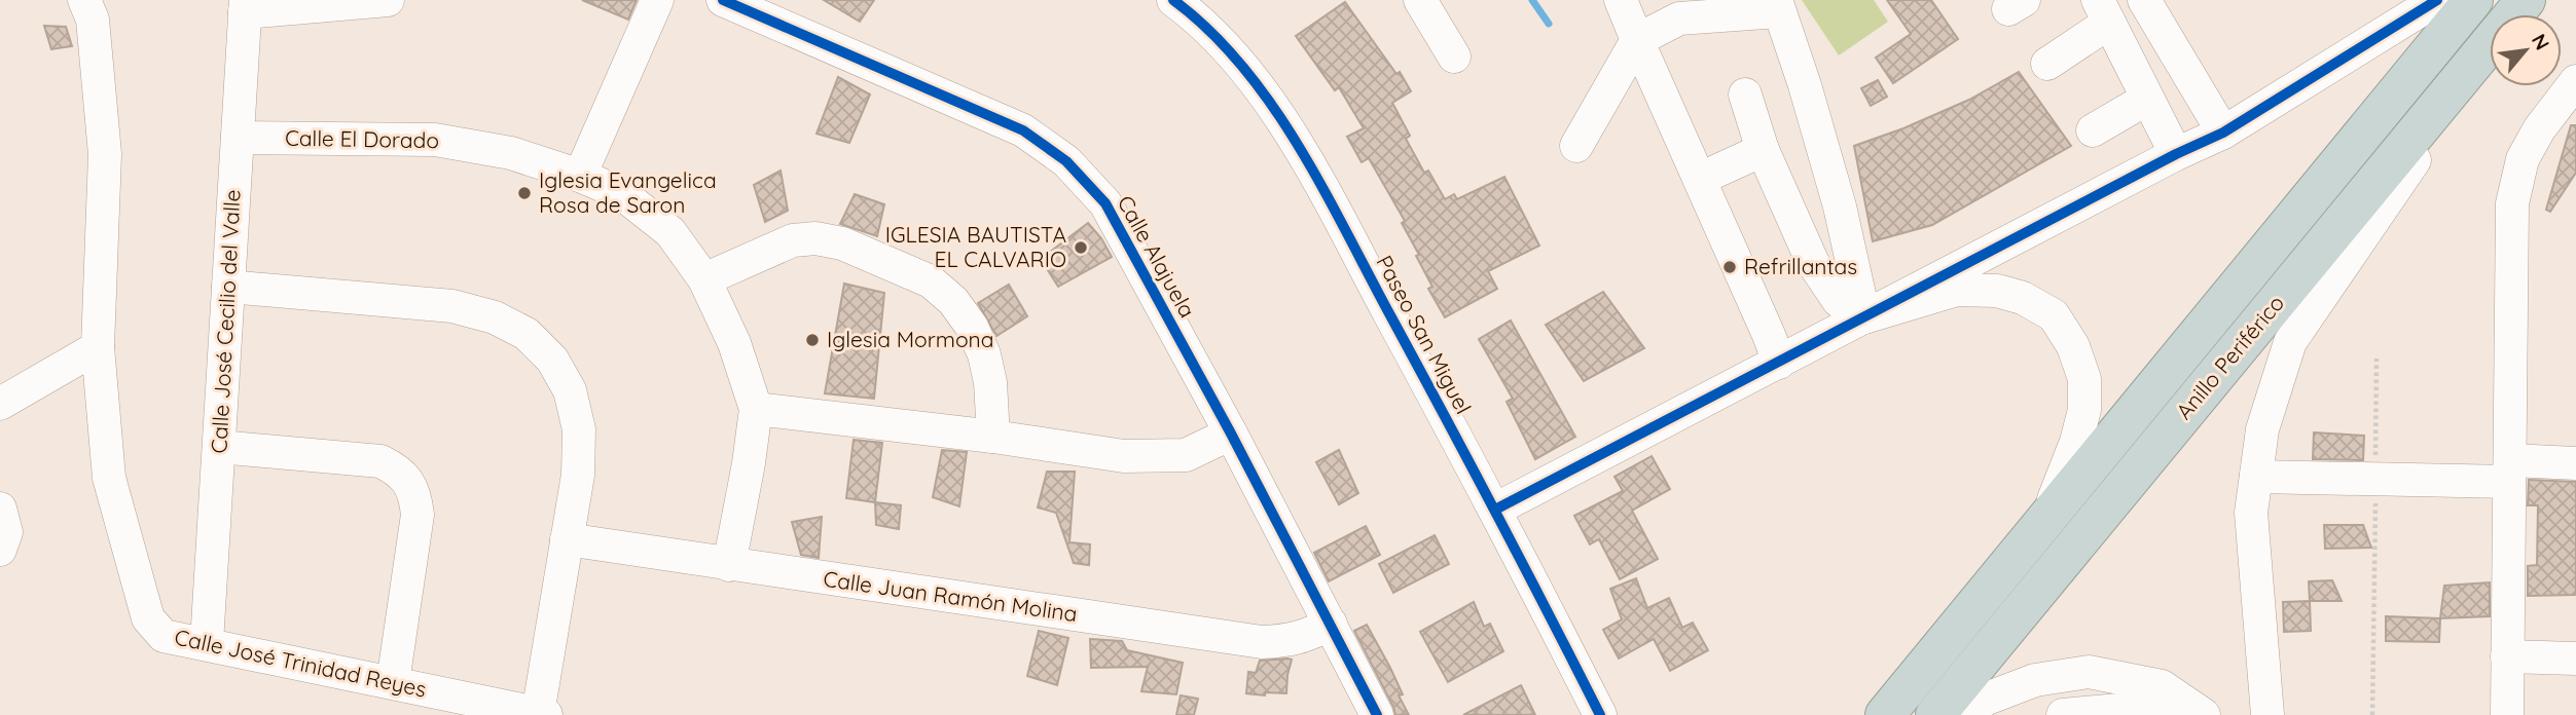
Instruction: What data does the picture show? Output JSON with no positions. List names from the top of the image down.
{
  "streets": {
    "highway": ["Anillo Periférico"],
    "street": [
      "Calle El Dorado",
      "Calle Alajuela",
      "Calle José Cecilio del Valle",
      "Paseo San Miguel",
      "Calle Juan Ramón Molina",
      "Calle José Trinidad Reyes"
    ]
  },
  "crossings": [
    ["Calle El Dorado", "Calle José Cecilio del Valle"],
    ["Calle El Dorado", "Calle Juan Ramón Molina"],
    ["Calle Alajuela", "Calle Juan Ramón Molina"],
    ["Calle José Cecilio del Valle", "Calle José Trinidad Reyes"]
  ],
  "places": [
    "Iglesia Evangelica Rosa de Saron",
    "IGLESIA BAUTISTA EL CALVARIO",
    "Refrillantas",
    "Iglesia Mormona"
  ],
  "north": "top right"
}
